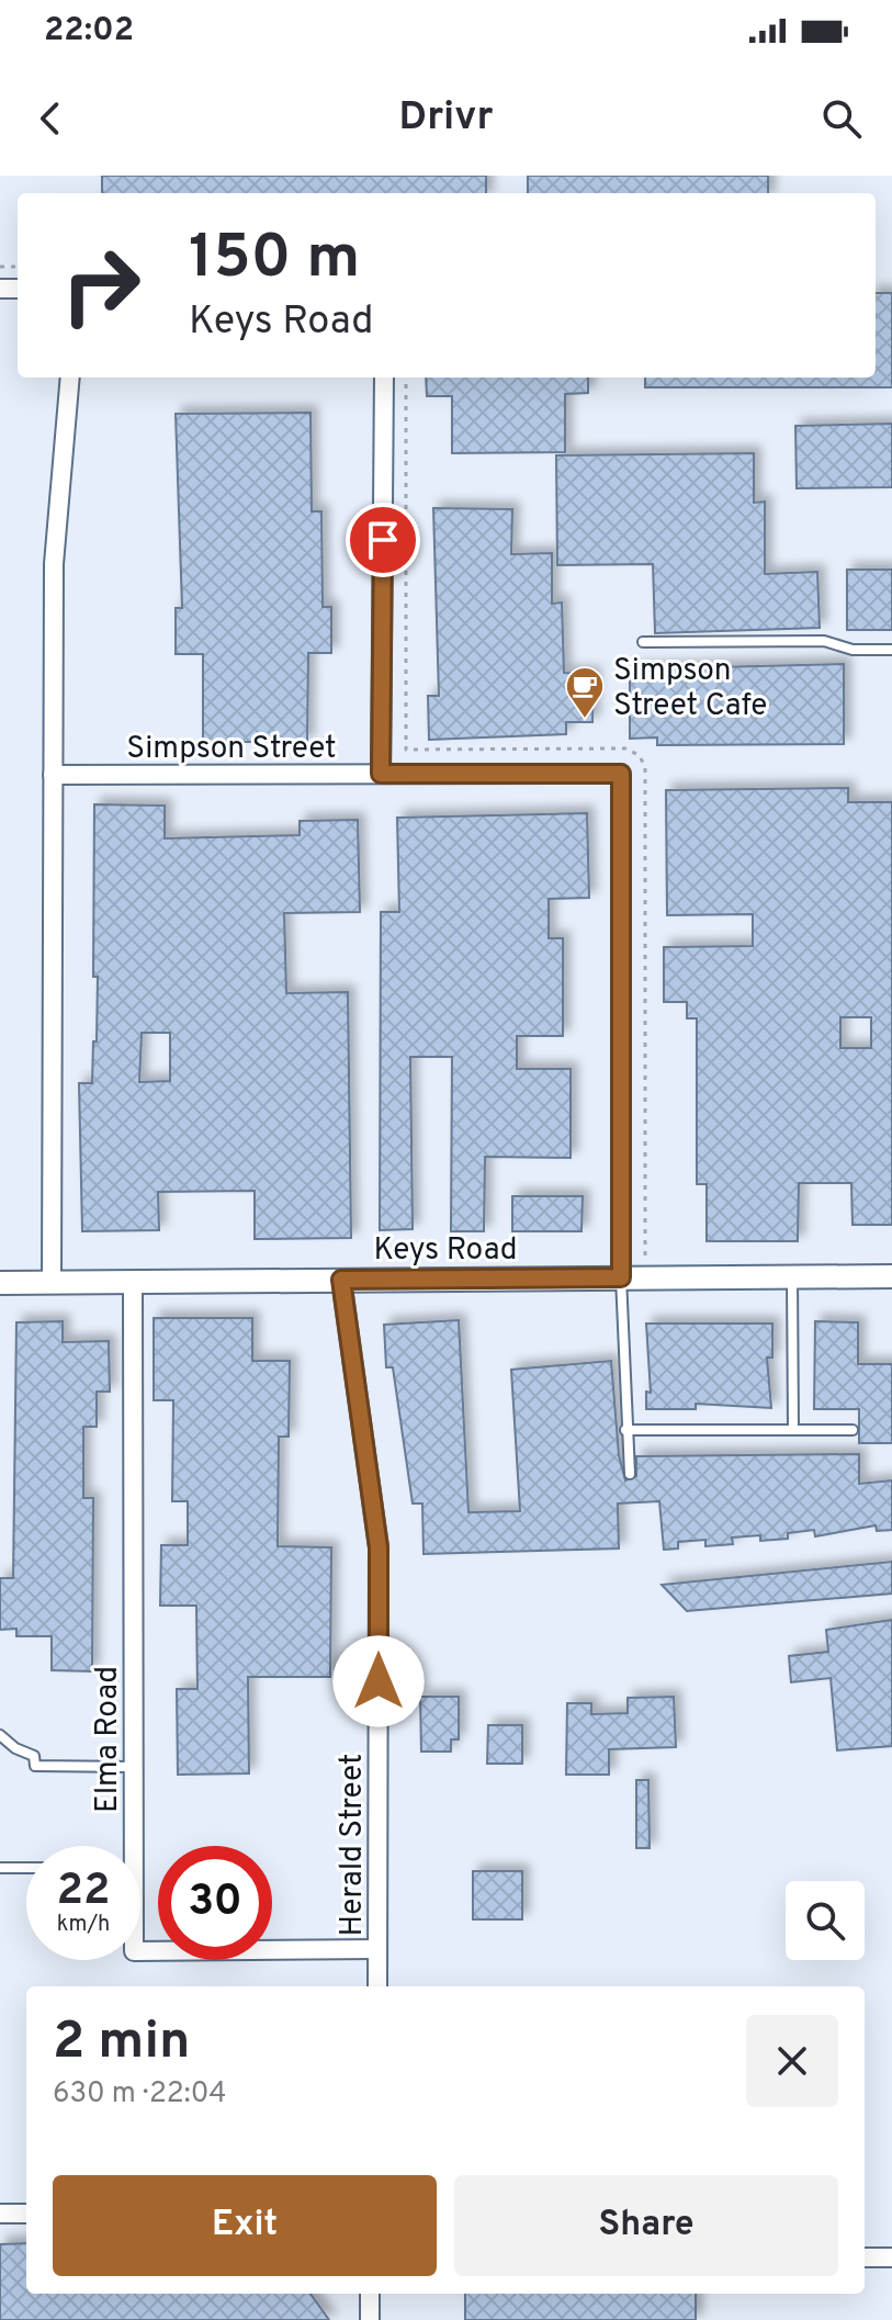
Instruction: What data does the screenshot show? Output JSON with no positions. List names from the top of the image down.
{
  "streets": {
    "street": [
      "Simpson Street",
      "Keys Road",
      "Elma Road",
      "Herald Street"
    ]
  },
  "crossings": [
    ["Simpson Street", "Keys Road"],
    ["Keys Road", "Elma Road"],
    ["Keys Road", "Herald Street"],
    ["Elma Road", "Herald Street"]
  ],
  "places": {
    "cafe": ["Simpson Street Cafe"]
  },
  "page": {
    "status": "22:02",
    "header": "Drivr",
    "turn": ["150 m", "Keys Road"],
    "speed": "22 km/h",
    "limit": "30",
    "heading": ["2 min", "630 m · 22:04"],
    "buttons": ["Exit", "Share"]
  }
}
